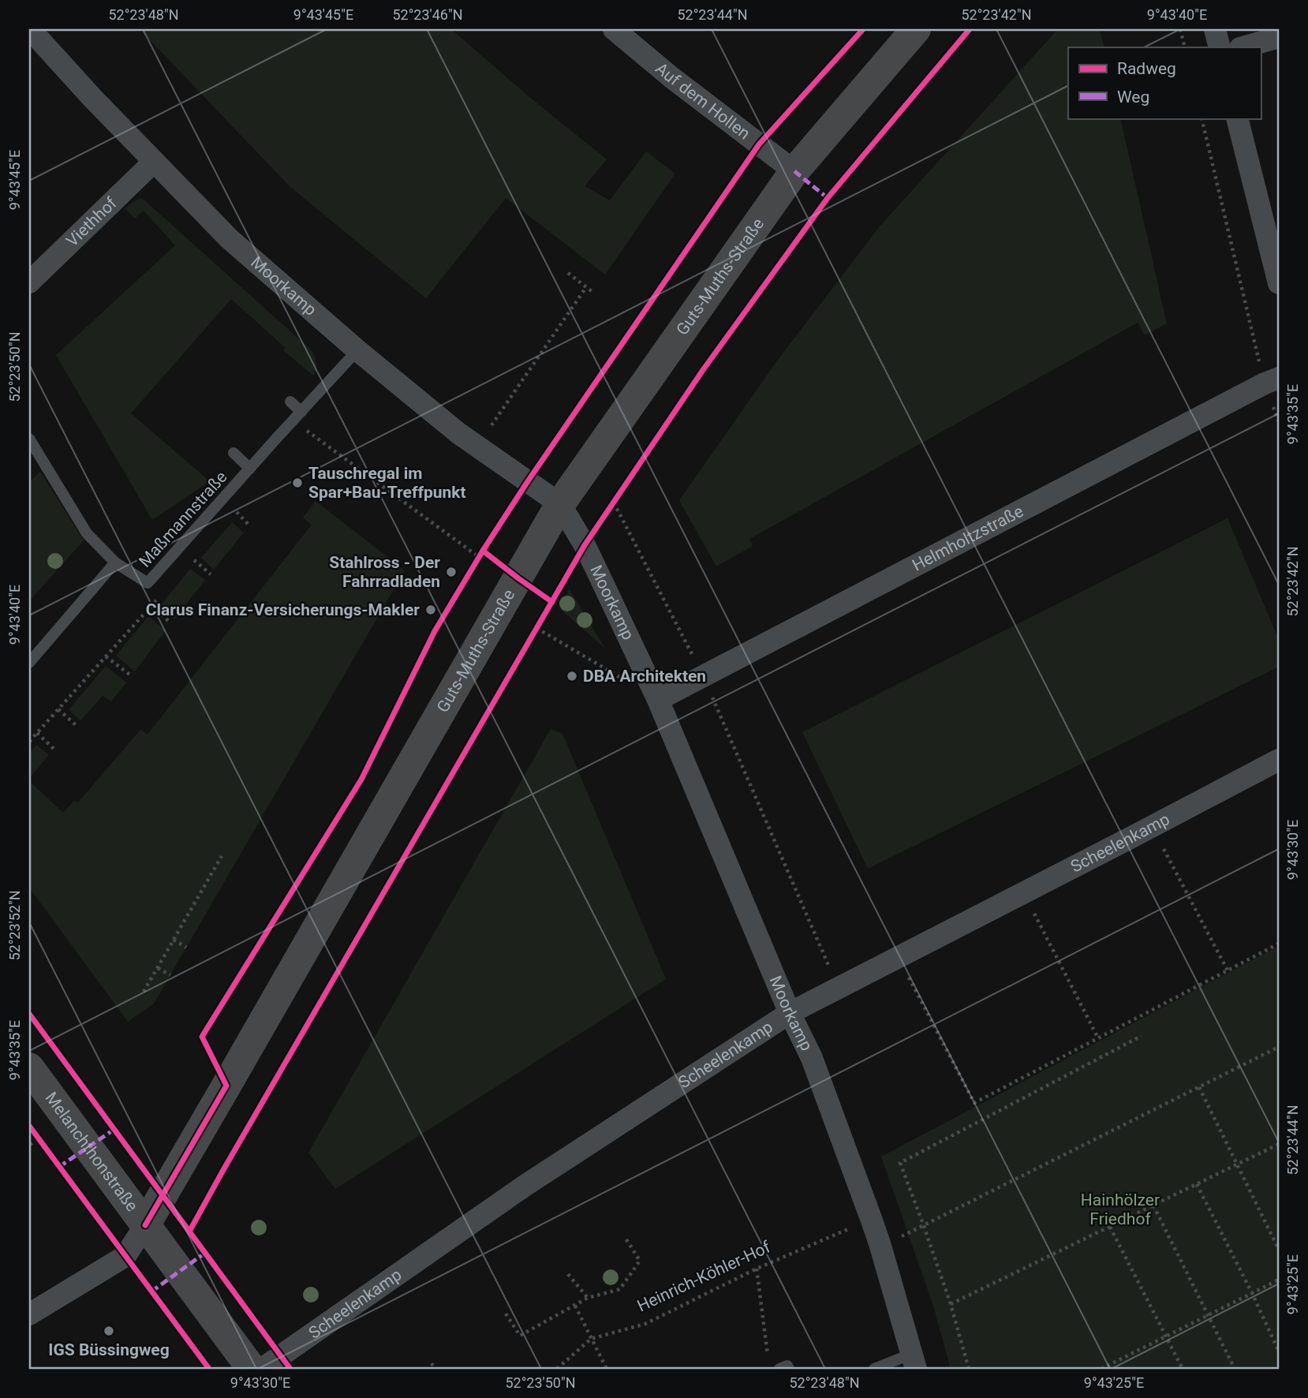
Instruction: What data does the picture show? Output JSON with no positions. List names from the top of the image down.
{
  "streets": {
    "street": [
      "Auf dem Hollen",
      "Viethhof",
      "Guts-Muths-Straße",
      "Moorkamp",
      "Helmholtzstraße",
      "Scheelenkamp",
      "Melanchthonstraße"
    ],
    "lane": ["Maßmannstraße"],
    "path": ["Heinrich-Köhler-Hof"]
  },
  "crossings": [
    ["Auf dem Hollen", "Guts-Muths-Straße"],
    ["Viethhof", "Moorkamp"],
    ["Guts-Muths-Straße", "Moorkamp"],
    ["Guts-Muths-Straße", "Melanchthonstraße"],
    ["Moorkamp", "Maßmannstraße"],
    ["Moorkamp", "Helmholtzstraße"],
    ["Moorkamp", "Scheelenkamp"],
    ["Moorkamp", "Heinrich-Köhler-Hof"]
  ],
  "parks": ["Hainhölzer Friedhof"],
  "places": [
    "Tauschregal im Spar+Bau-Treffpunkt",
    "Stahlross - Der Fahrradladen",
    "Clarus Finanz-Versicherungs-Makler",
    "DBA Architekten",
    "IGS Büssingweg"
  ],
  "legend": ["Radweg", "Weg"],
  "coordinates": [
    "52°23'48\"N",
    "9°43'45\"E",
    "52°23'46\"N",
    "52°23'44\"N",
    "52°23'42\"N",
    "9°43'40\"E",
    "52°23'50\"N",
    "9°43'35\"E",
    "9°43'30\"E",
    "52°23'52\"N",
    "9°43'25\"E"
  ]
}
